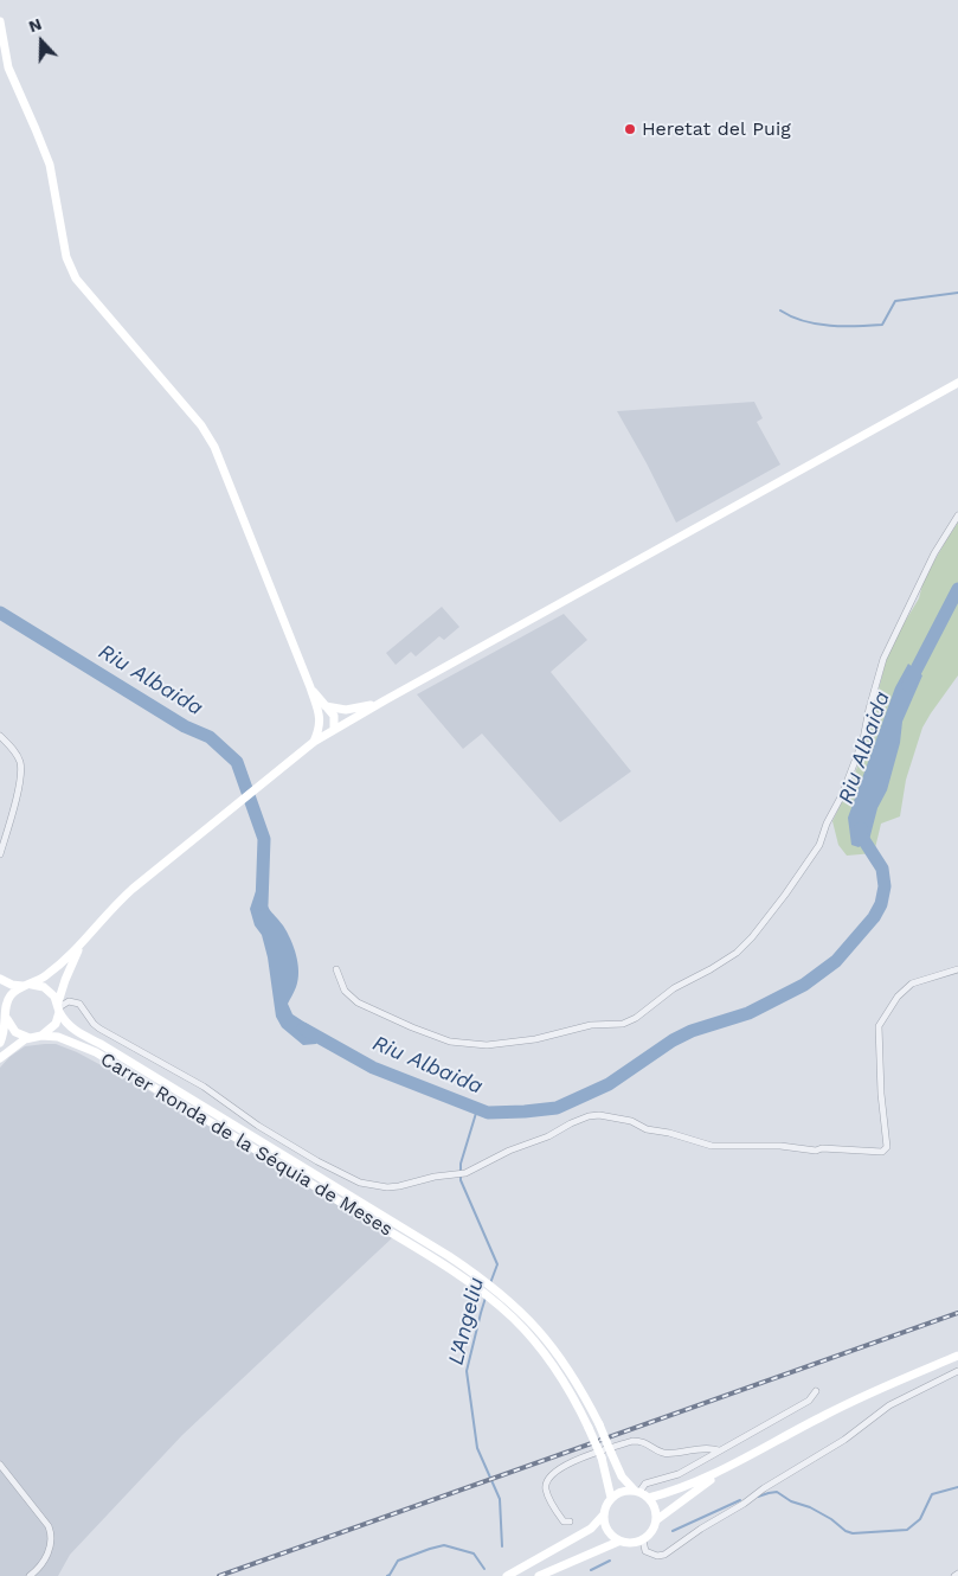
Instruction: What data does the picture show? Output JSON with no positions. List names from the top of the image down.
{
  "streets": {
    "main road": ["Carrer Ronda de la Séquia de Meses"]
  },
  "water": ["Riu Albaida", "L'Angeliu"],
  "places": ["Heretat del Puig"],
  "north": "top"
}
